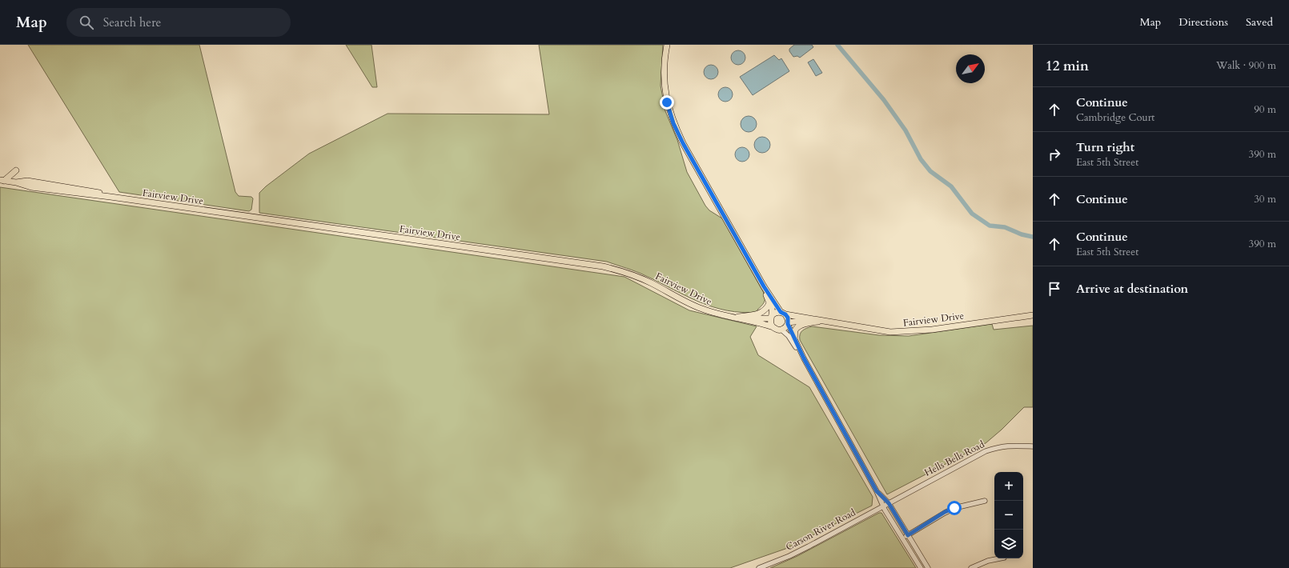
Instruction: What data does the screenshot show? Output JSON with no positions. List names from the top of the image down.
{
  "streets": {
    "main road": ["Fairview Drive"],
    "street": ["Hells Bells Road", "Carson River Road"]
  },
  "crossings": [
    ["Hells Bells Road", "Carson River Road"]
  ],
  "north": "top right",
  "page": {
    "header": "Map",
    "search": "Search here",
    "nav": ["Map", "Directions", "Saved"],
    "heading": ["12 min", "Walk · 900 m"],
    "list": [
      ["Continue", "Cambridge Court", "90 m"],
      ["Turn right", "East 5th Street", "390 m"],
      ["Continue", "30 m"],
      ["Continue", "East 5th Street", "390 m"],
      "Arrive at destination"
    ],
    "map_buttons": ["+", "−"]
  }
}
